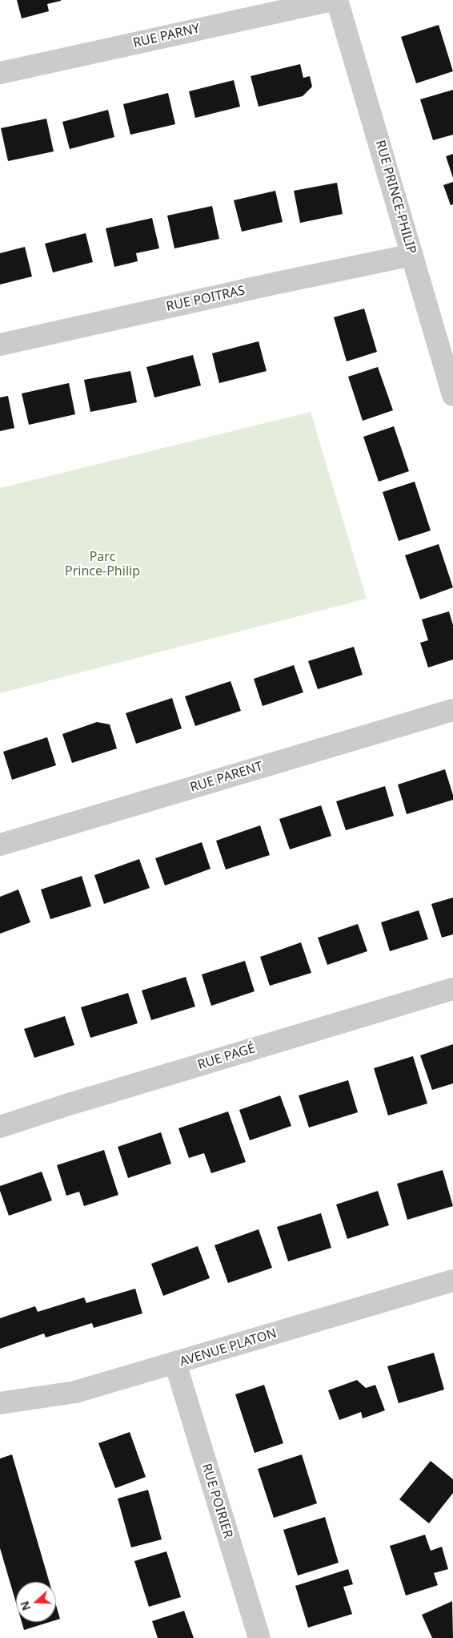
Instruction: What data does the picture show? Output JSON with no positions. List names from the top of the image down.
{
  "streets": {
    "street": [
      "RUE PARNY",
      "RUE PRINCE-PHILIP",
      "RUE POITRAS",
      "RUE PARENT",
      "RUE PAGÉ",
      "AVENUE PLATON",
      "RUE POIRIER"
    ]
  },
  "crossings": [
    ["RUE PRINCE-PHILIP", "RUE POITRAS"],
    ["AVENUE PLATON", "RUE POIRIER"]
  ],
  "parks": ["Parc Prince-Philip"],
  "north": "left"
}
